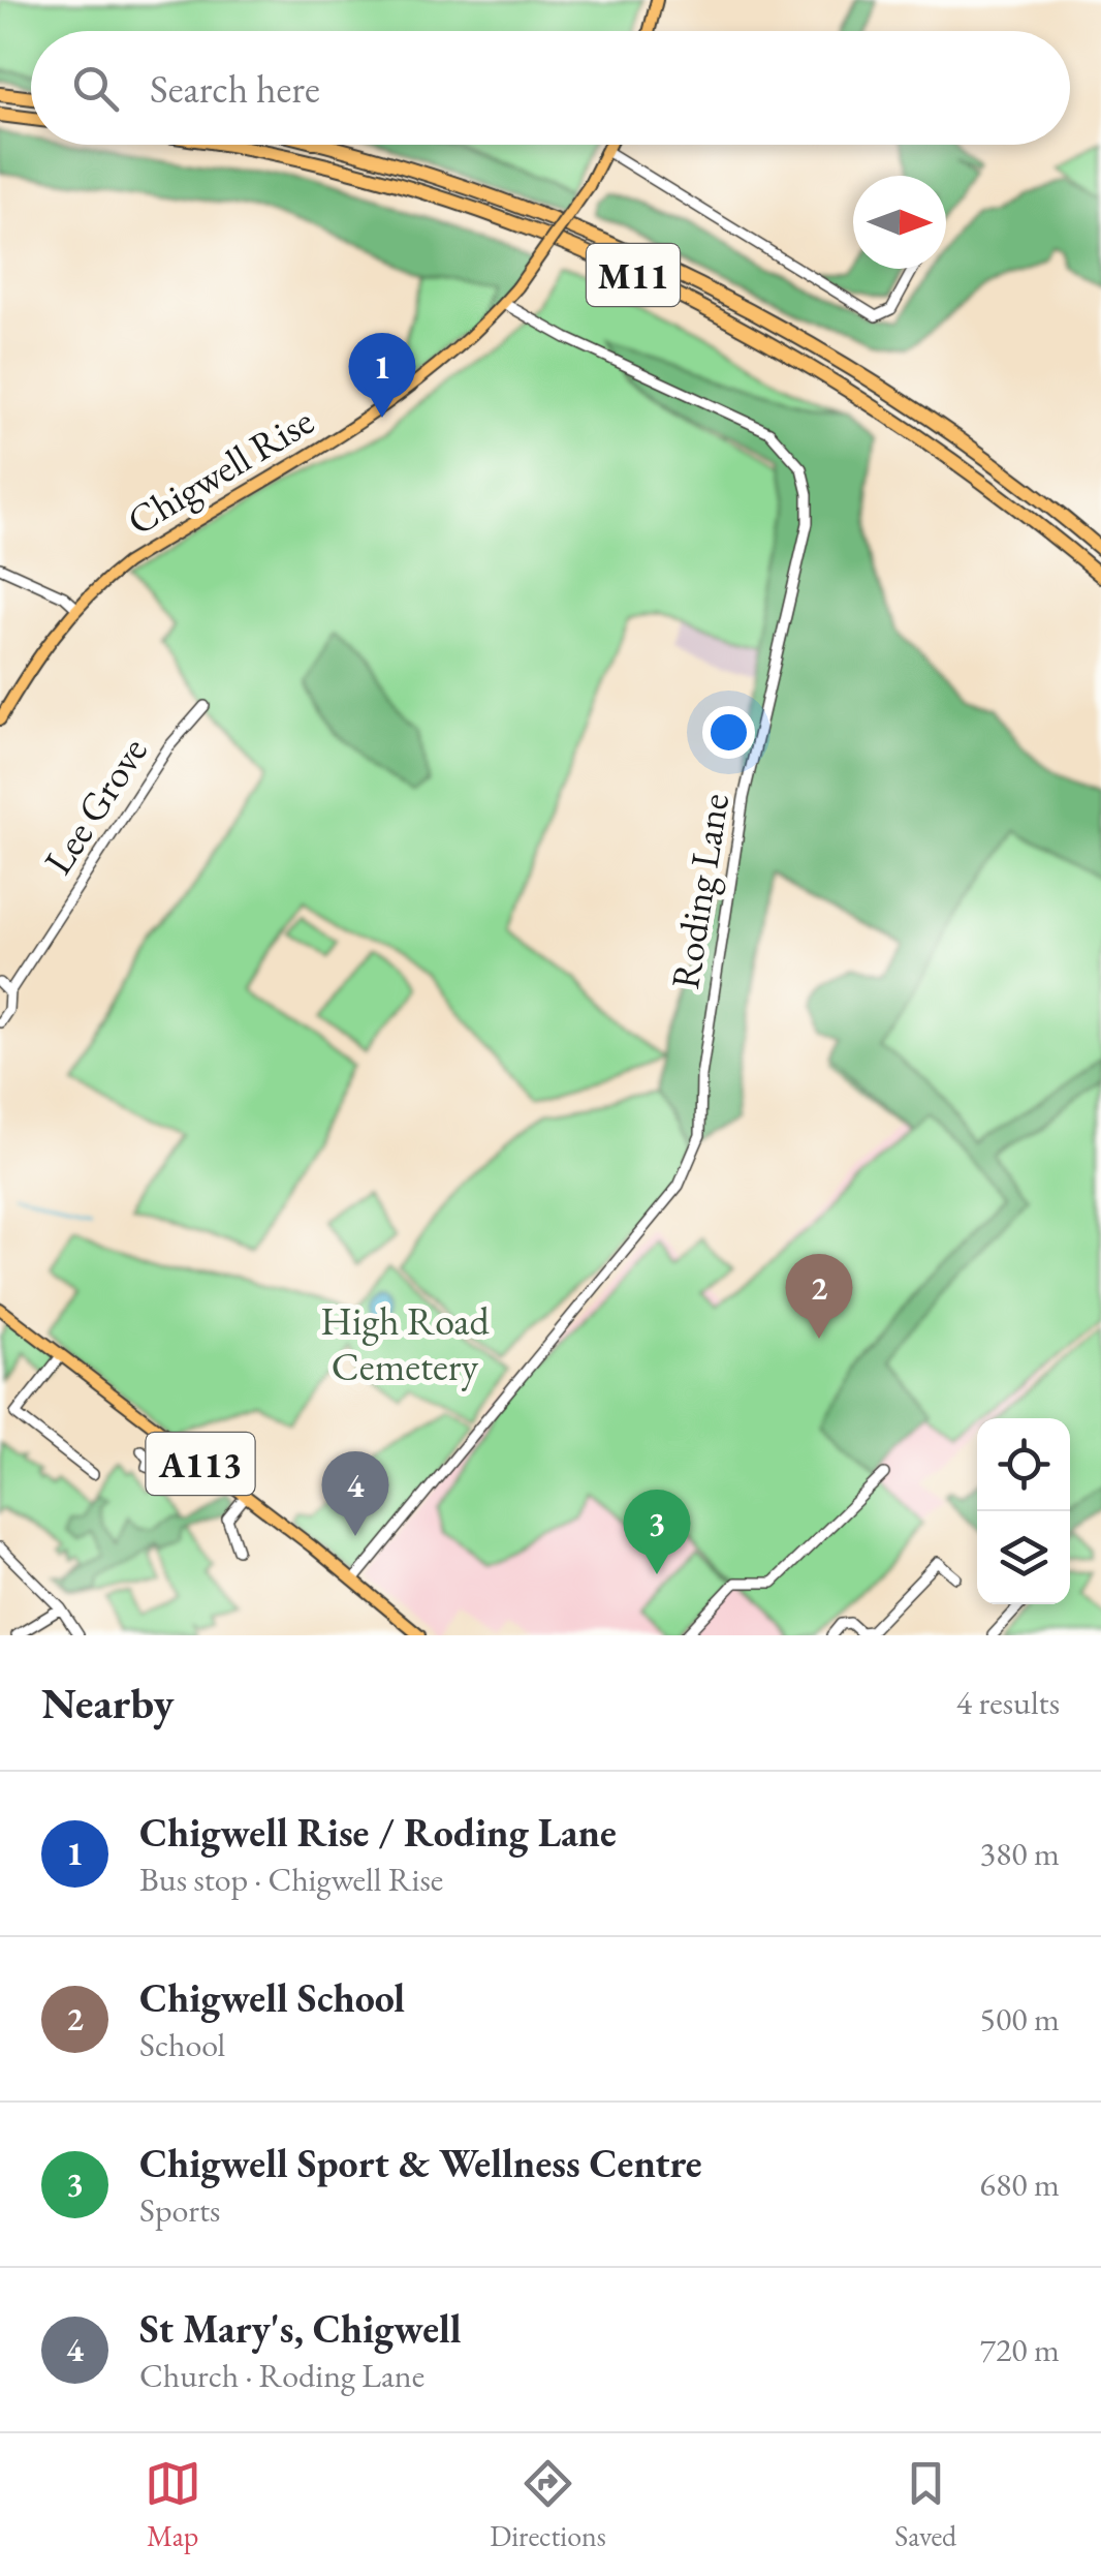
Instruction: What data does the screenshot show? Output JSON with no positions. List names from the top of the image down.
{
  "streets": {
    "highway": ["M11"],
    "main road": ["Chigwell Rise", "A113"],
    "street": ["Lee Grove", "Roding Lane"]
  },
  "crossings": [
    ["Chigwell Rise", "Roding Lane"],
    ["Roding Lane", "A113"]
  ],
  "parks": ["High Road Cemetery"],
  "north": "right",
  "page": {
    "search": "Search here",
    "pins": [
      "1",
      "2",
      "4",
      "3"
    ],
    "heading": ["Nearby", "4 results"],
    "list": [
      {
        "mark": "1",
        "name": "Chigwell Rise / Roding Lane",
        "note": "Bus stop · Chigwell Rise",
        "value": "380 m"
      },
      {
        "mark": "2",
        "name": "Chigwell School",
        "note": "School",
        "value": "500 m"
      },
      {
        "mark": "3",
        "name": "Chigwell Sport & Wellness Centre",
        "note": "Sports",
        "value": "680 m"
      },
      {
        "mark": "4",
        "name": "St Mary's, Chigwell",
        "note": "Church · Roding Lane",
        "value": "720 m"
      }
    ],
    "nav": ["Map", "Directions", "Saved"]
  }
}
